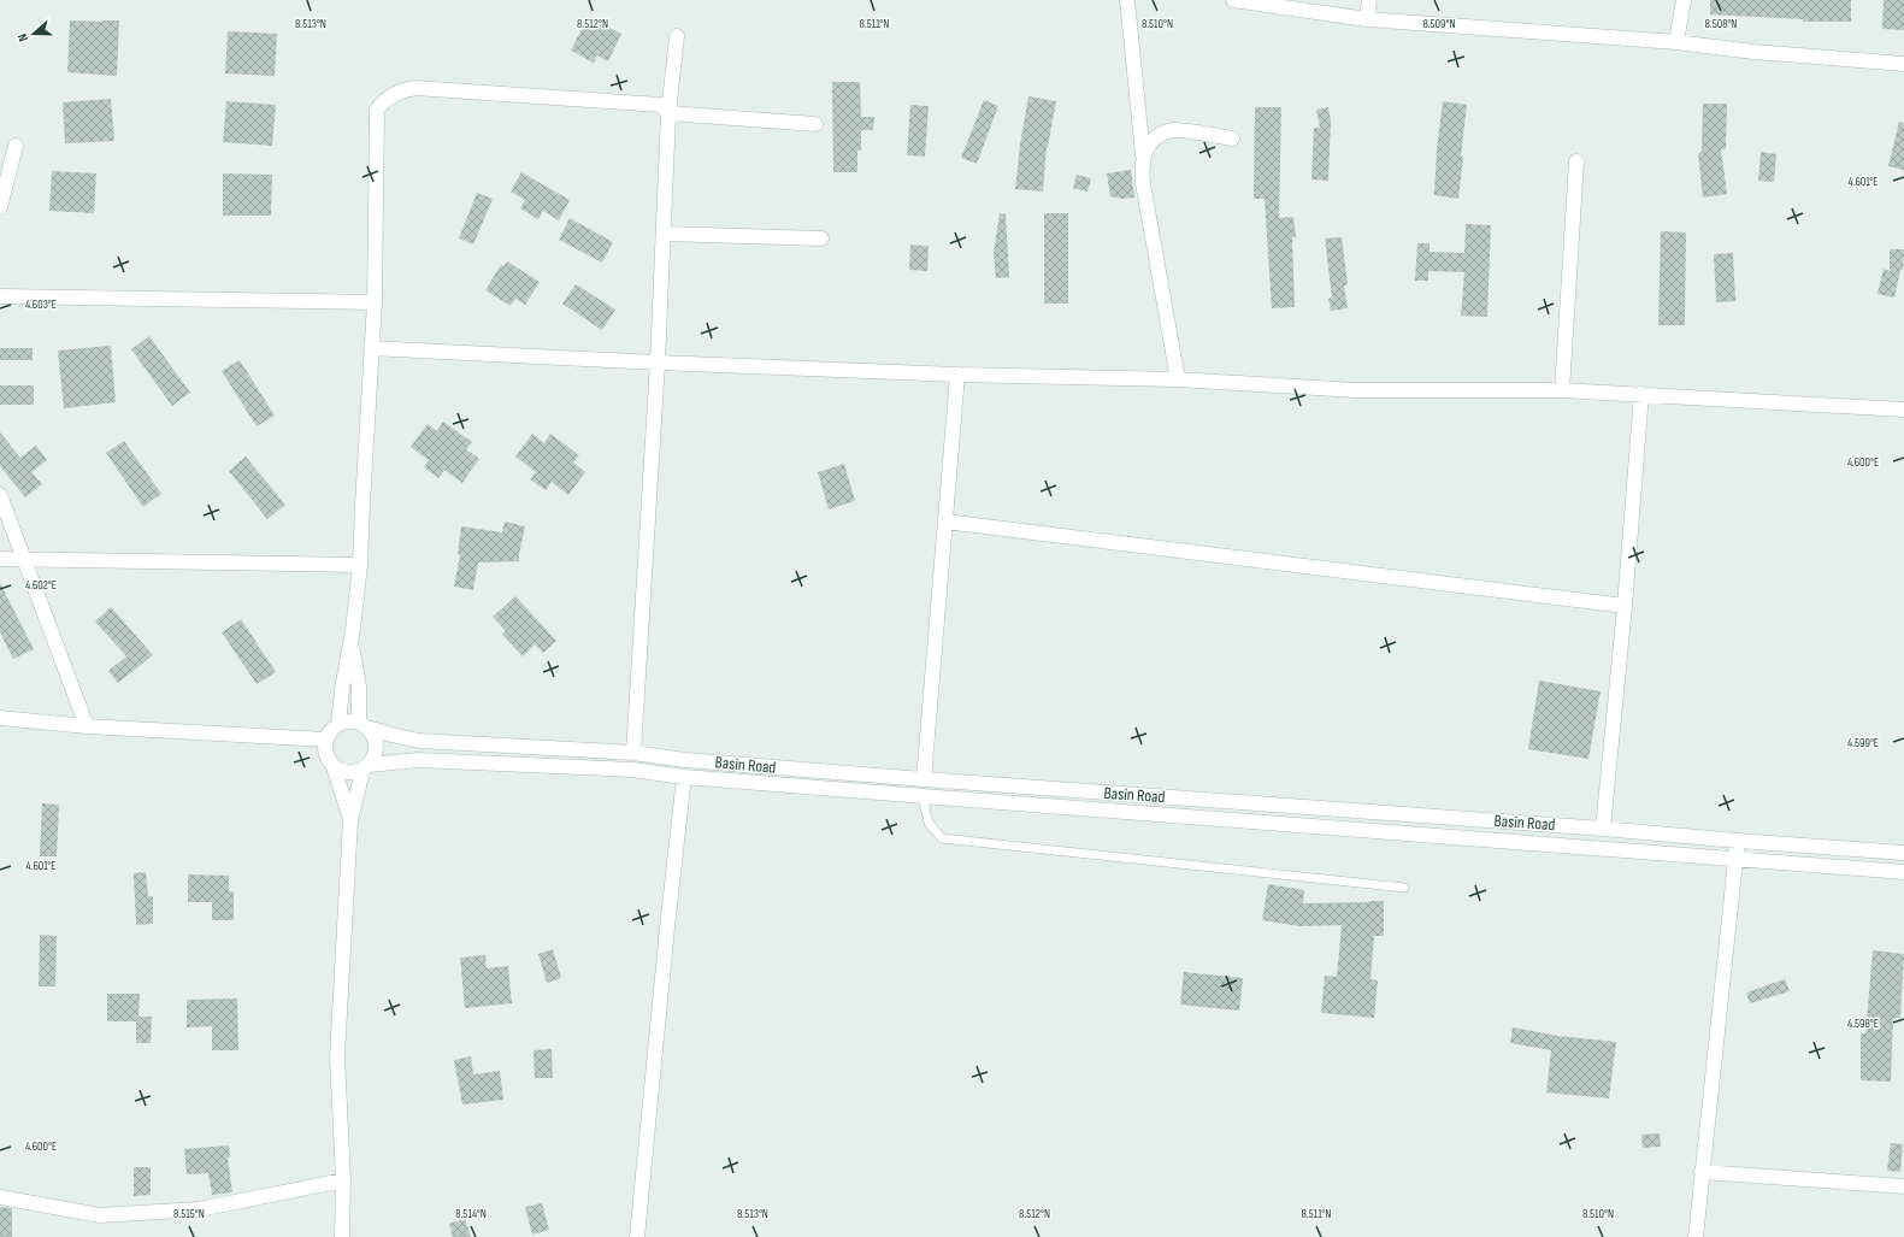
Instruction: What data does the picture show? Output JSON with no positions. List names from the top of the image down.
{
  "streets": {
    "street": ["Basin Road"]
  },
  "north": "left",
  "coordinates": [
    "8.513°N",
    "8.512°N",
    "8.510°N",
    "8.509°N",
    "8.511°N",
    "8.508°N",
    "4.601°E",
    "4.603°E",
    "4.600°E",
    "4.602°E",
    "4.599°E",
    "4.598°E",
    "8.515°N",
    "8.514°N"
  ]
}
